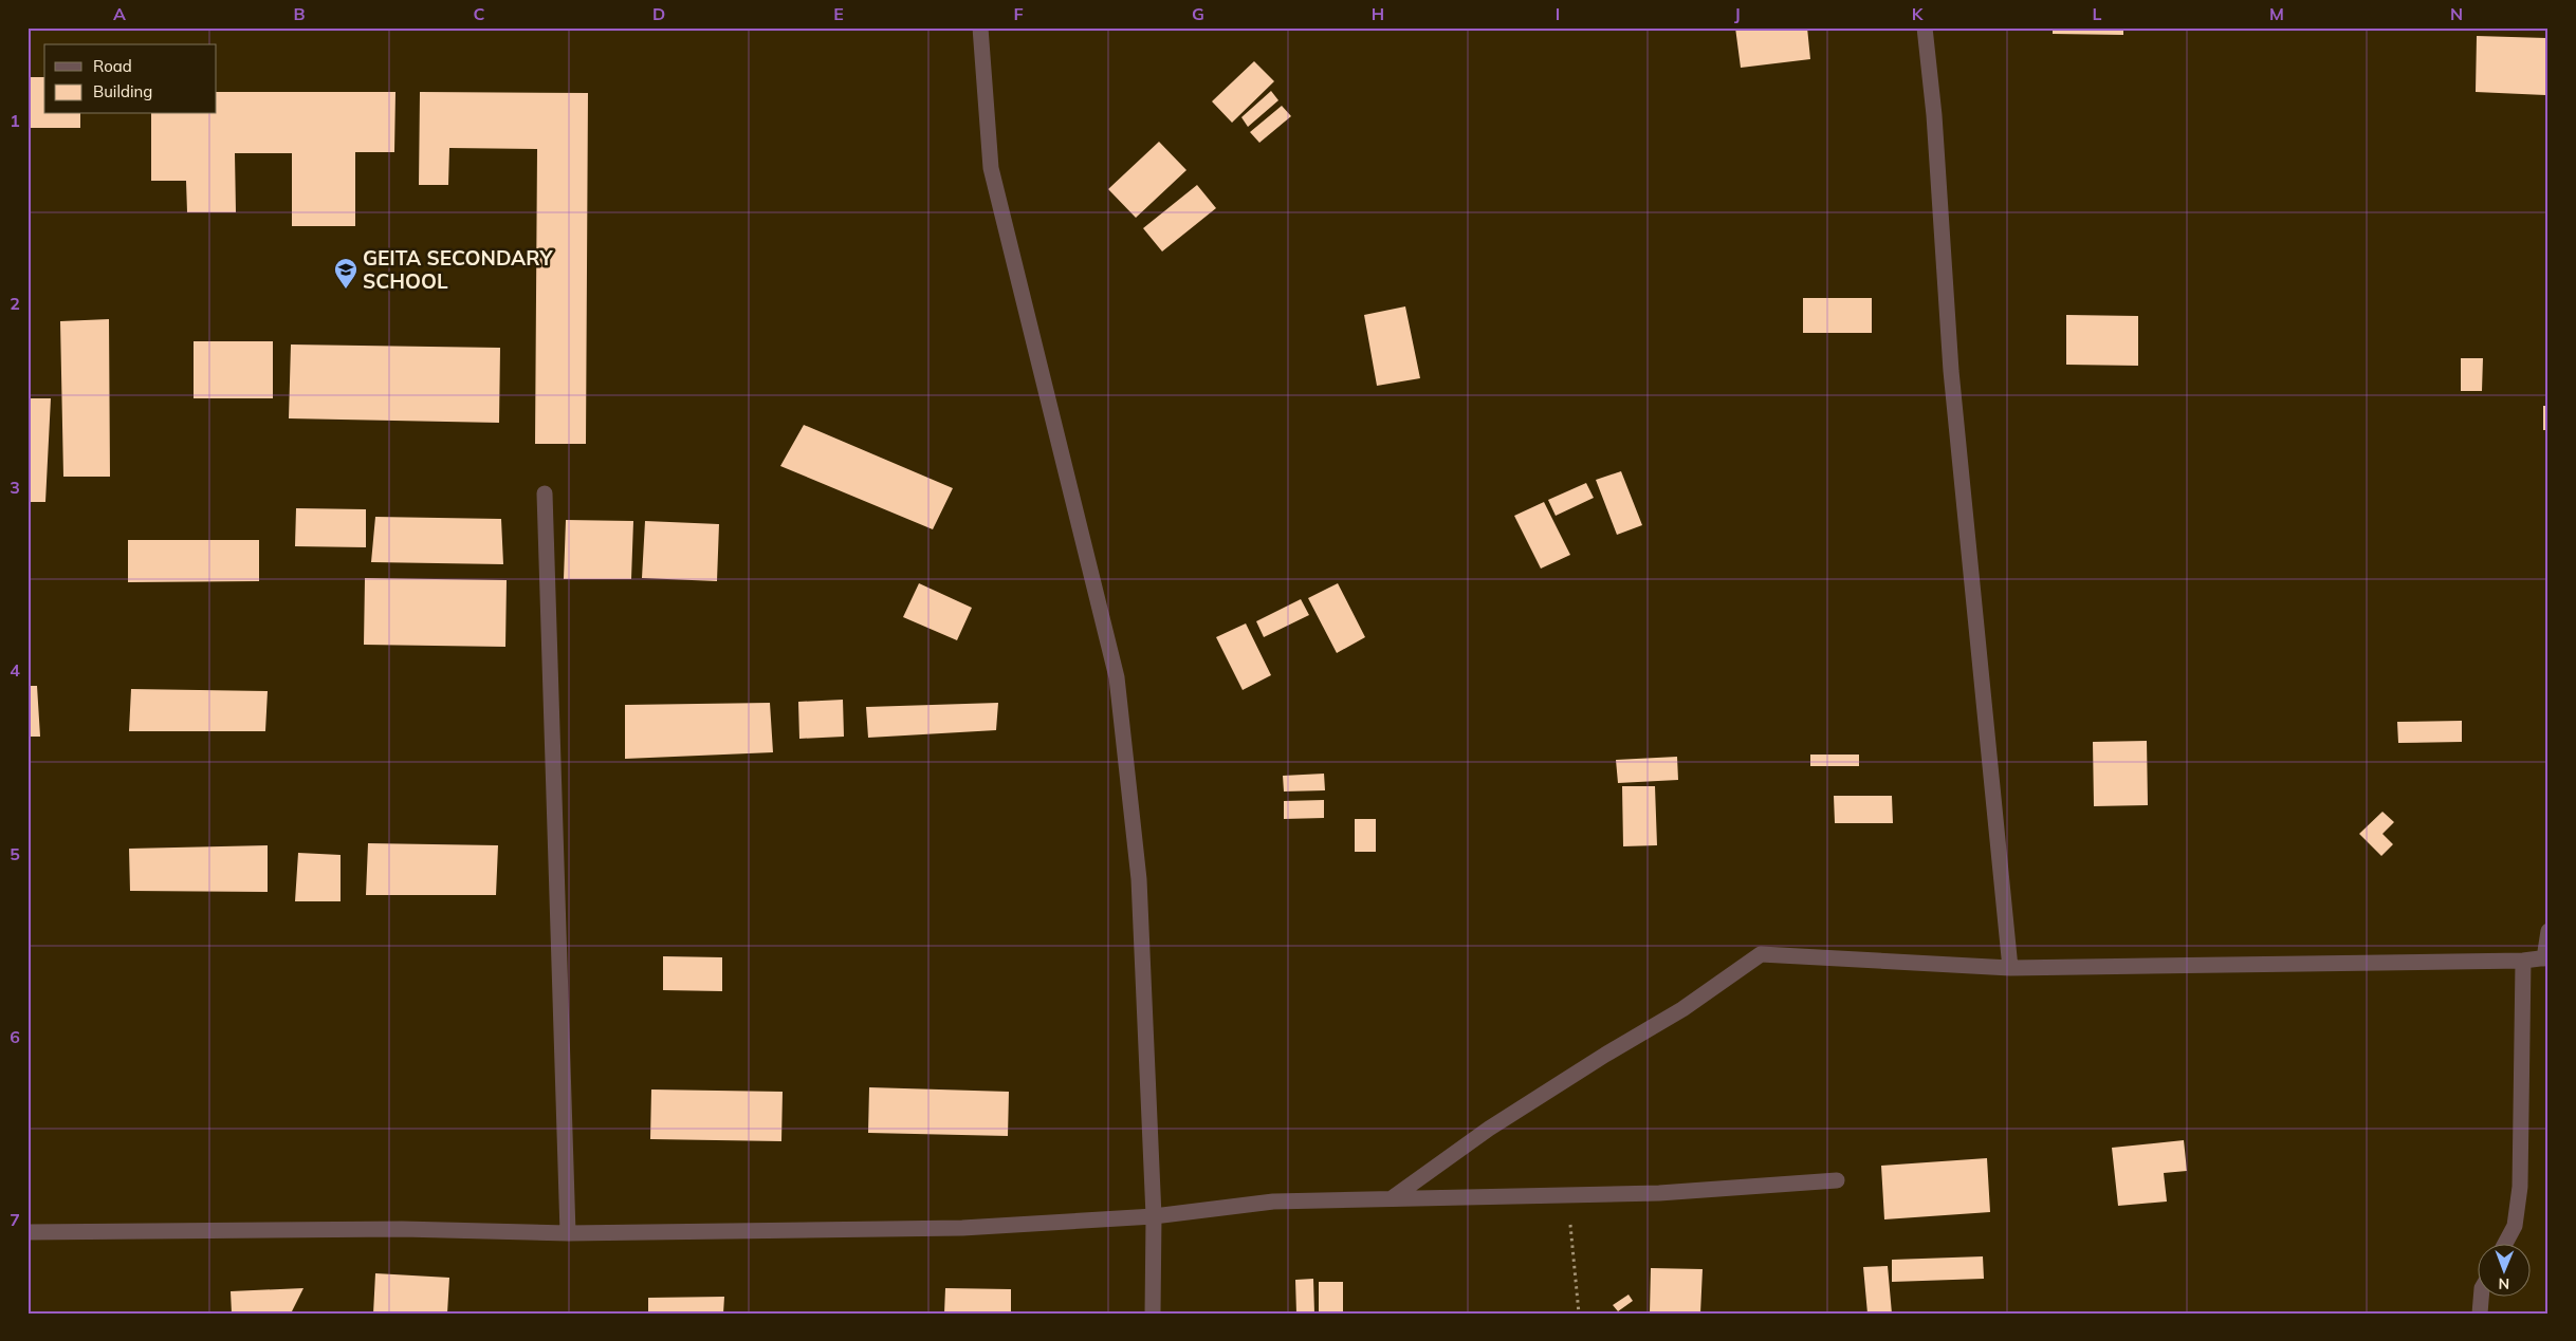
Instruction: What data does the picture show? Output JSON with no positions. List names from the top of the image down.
{
  "places": {
    "school or university": ["GEITA SECONDARY SCHOOL"]
  },
  "legend": ["Road", "Building"],
  "north": "bottom",
  "grid": {
    "columns": [
      "A",
      "B",
      "C",
      "D",
      "E",
      "F",
      "G",
      "H",
      "I",
      "J",
      "K",
      "L",
      "M",
      "N"
    ],
    "rows": [
      "1",
      "2",
      "3",
      "4",
      "5",
      "6",
      "7"
    ]
  }
}
